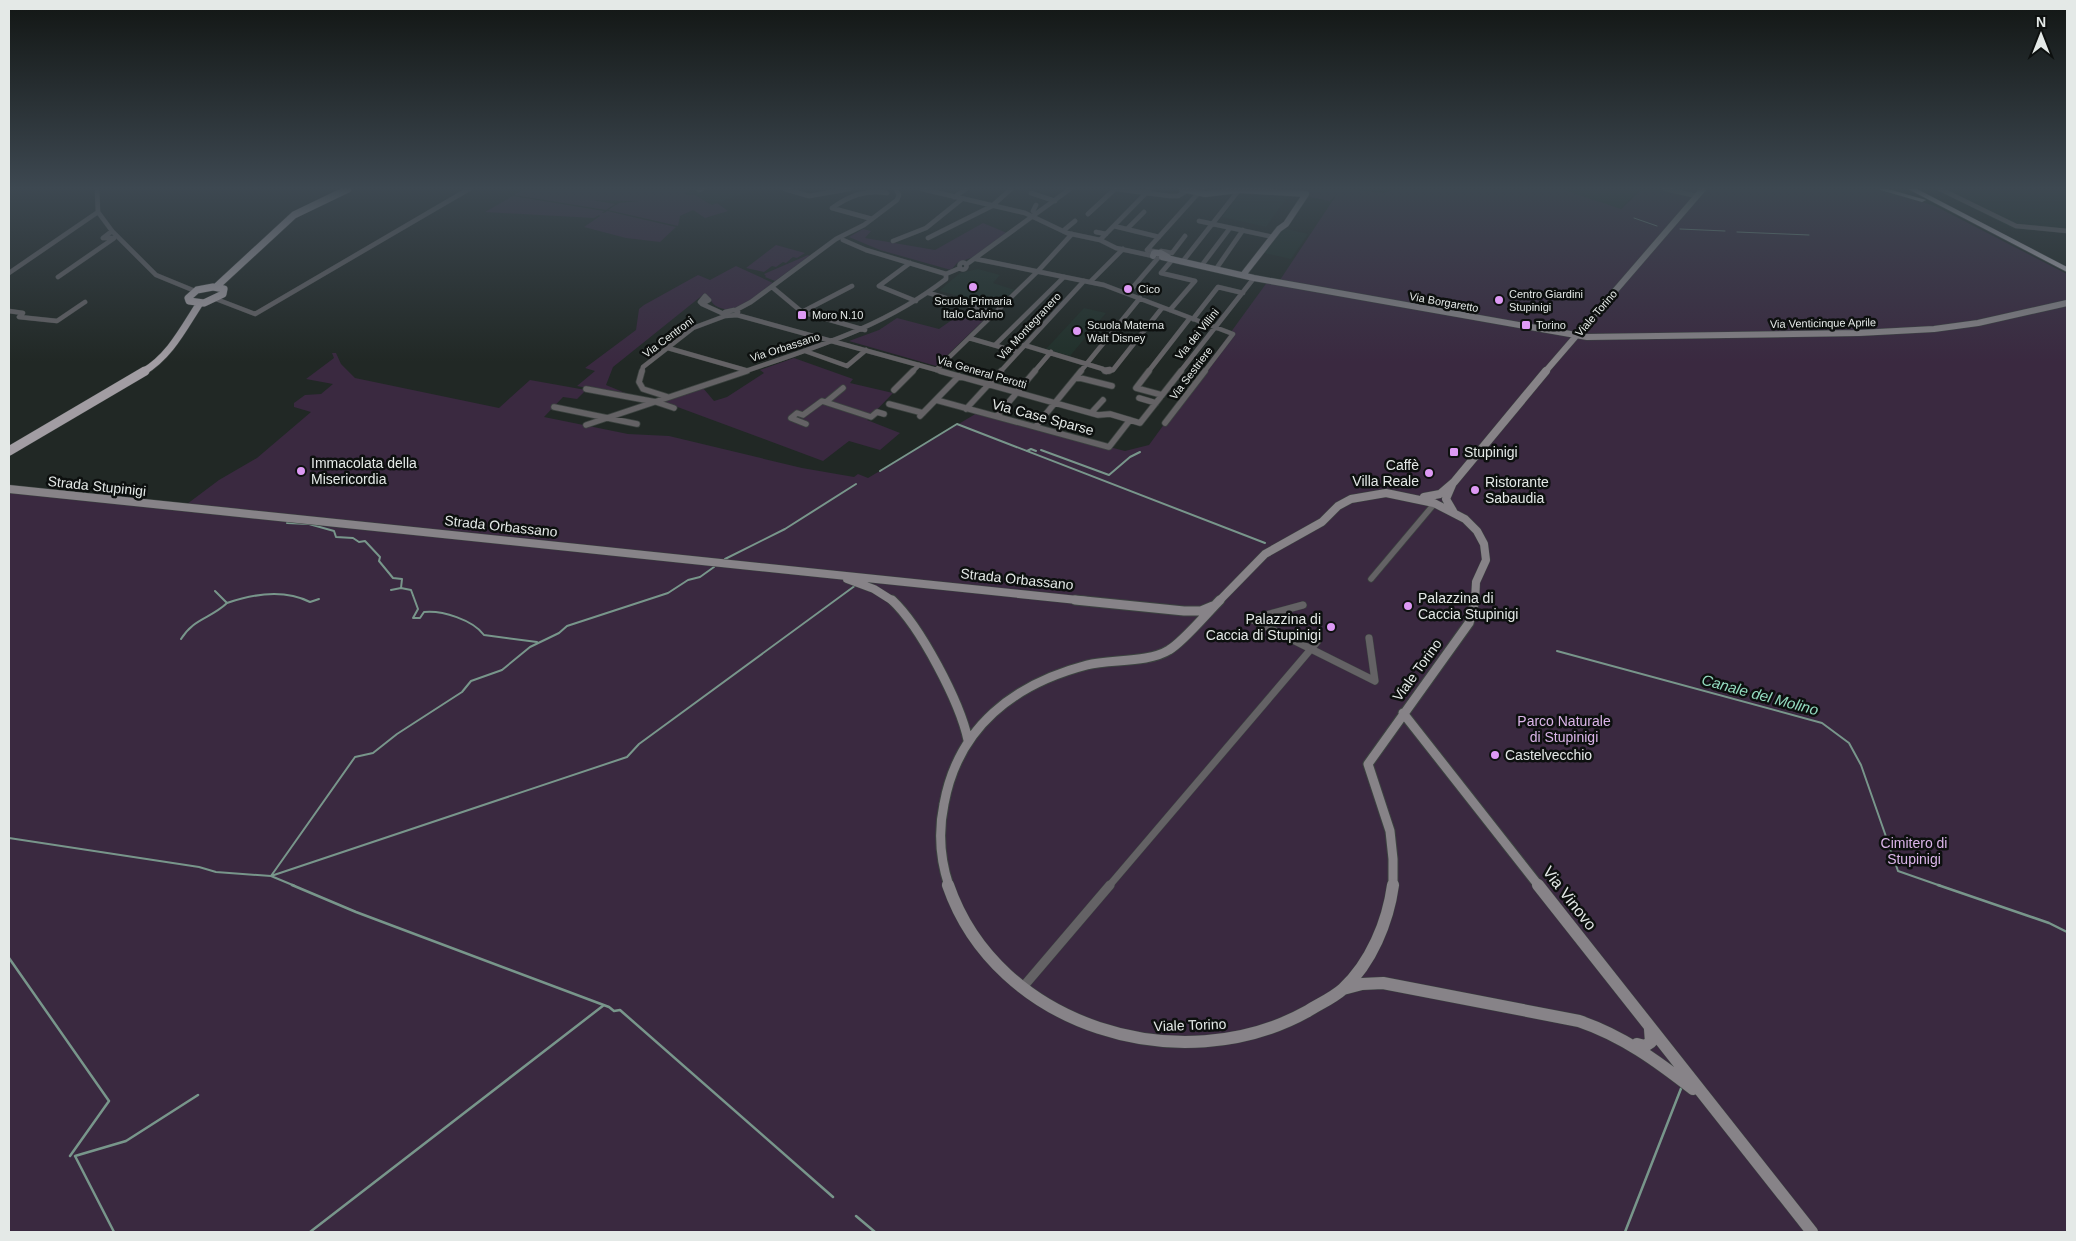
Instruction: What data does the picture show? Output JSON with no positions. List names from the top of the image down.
{
  "streets": {
    "main road": [
      "Via Borgaretto",
      "Viale Torino",
      "Via Venticinque Aprile",
      "Strada Stupinigi",
      "Strada Orbassano",
      "Via Vinovo"
    ],
    "street": [
      "Via Montegranero",
      "Via dei Villini",
      "Via Centroni",
      "Via Orbassano",
      "Via General Perotti",
      "Via Sestriere",
      "Via Case Sparse"
    ]
  },
  "crossings": [
    ["Via Borgaretto", "Viale Torino"],
    ["Via Borgaretto", "Via Venticinque Aprile"],
    ["Via Borgaretto", "Via dei Villini"],
    ["Viale Torino", "Via Venticinque Aprile"],
    ["Viale Torino", "Strada Orbassano"],
    ["Viale Torino", "Via Vinovo"],
    ["Via Montegranero", "Via General Perotti"],
    ["Via Montegranero", "Via Case Sparse"],
    ["Via dei Villini", "Via General Perotti"],
    ["Via dei Villini", "Via Sestriere"],
    ["Via dei Villini", "Via Case Sparse"],
    ["Via Centroni", "Via Orbassano"],
    ["Via Centroni", "Via General Perotti"],
    ["Via Orbassano", "Via General Perotti"],
    ["Via General Perotti", "Via Case Sparse"],
    ["Strada Stupinigi", "Strada Orbassano"]
  ],
  "water": ["Canale del Molino"],
  "parks": ["Parco Naturale di Stupinigi", "Cimitero di Stupinigi"],
  "places": {
    "other": [
      "Scuola Primaria Italo Calvino",
      "Cico",
      "Centro Giardini Stupinigi",
      "Scuola Materna Walt Disney",
      "Immacolata della Misericordia",
      "Caffè Villa Reale",
      "Ristorante Sabaudia",
      "Palazzina di Caccia Stupinigi",
      "Palazzina di Caccia di Stupinigi",
      "Castelvecchio"
    ],
    "transit": ["Moro N.10", "Torino", "Stupinigi"]
  },
  "north": "top"
}
